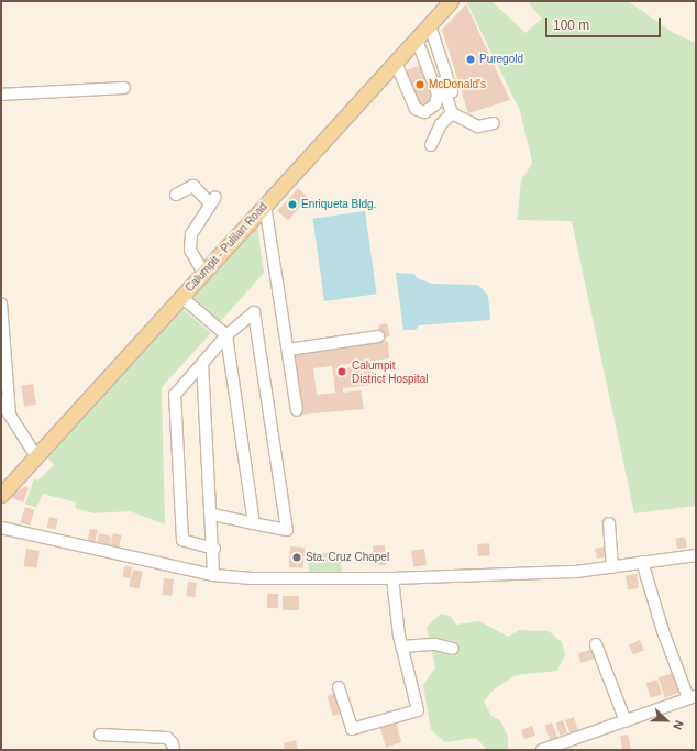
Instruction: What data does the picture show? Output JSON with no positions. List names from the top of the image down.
{
  "streets": {
    "main road": ["Calumpit - Pulilan Road"]
  },
  "places": [
    "Puregold",
    "McDonald's",
    "Enriqueta Bldg.",
    "Calumpit District Hospital",
    "Sta. Cruz Chapel"
  ],
  "scale_bar": "100 m",
  "north": "right"
}
